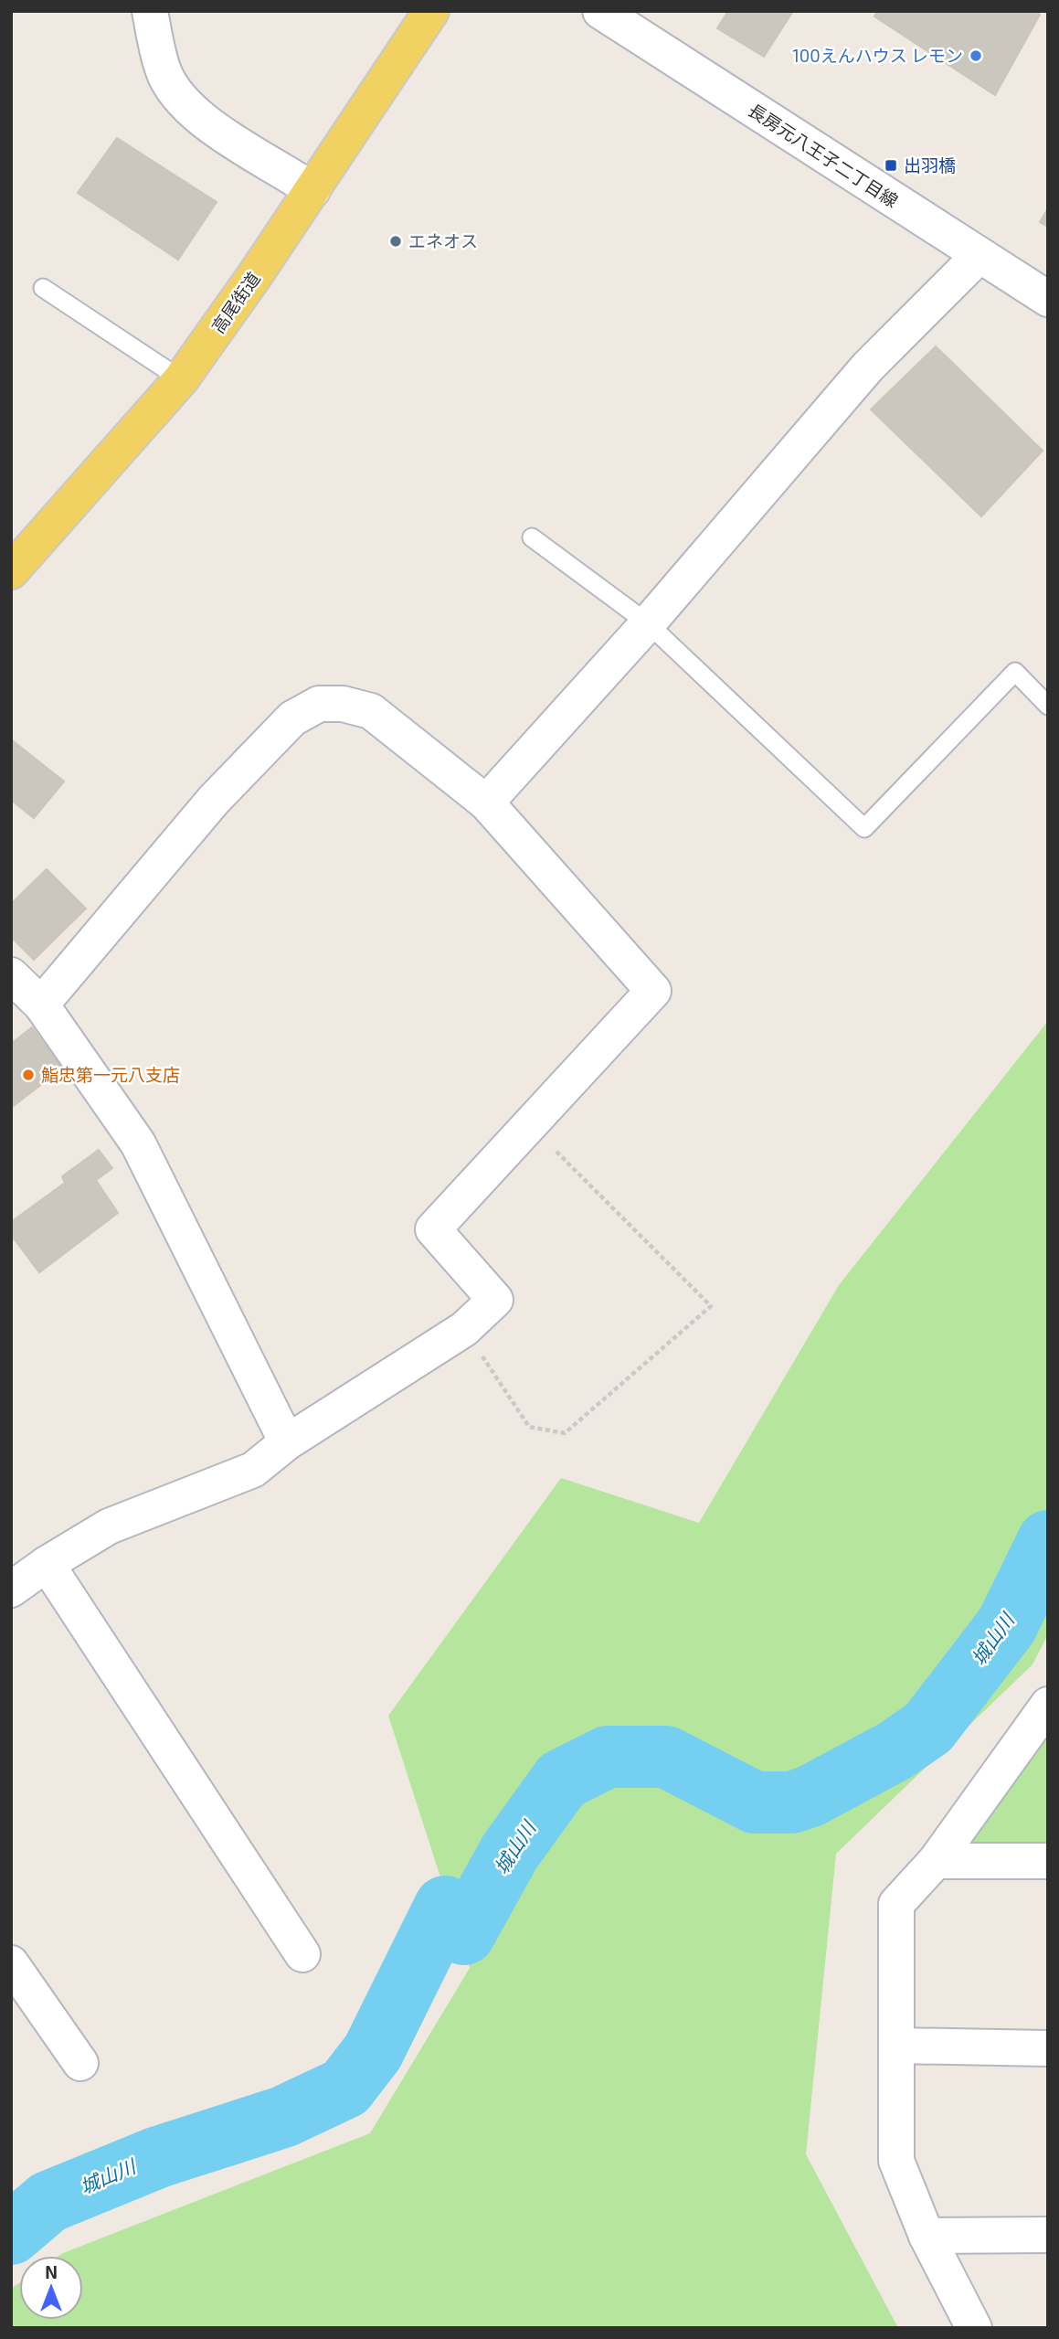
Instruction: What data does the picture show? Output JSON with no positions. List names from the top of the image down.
{
  "streets": {
    "main road": ["高尾街道"],
    "street": ["長房元八王子二丁目線"]
  },
  "water": ["城山川"],
  "places": {
    "other": ["100えんハウス レモン", "エネオス", "鮨忠第一元八支店"],
    "transit": ["出羽橋"]
  },
  "north": "top"
}
